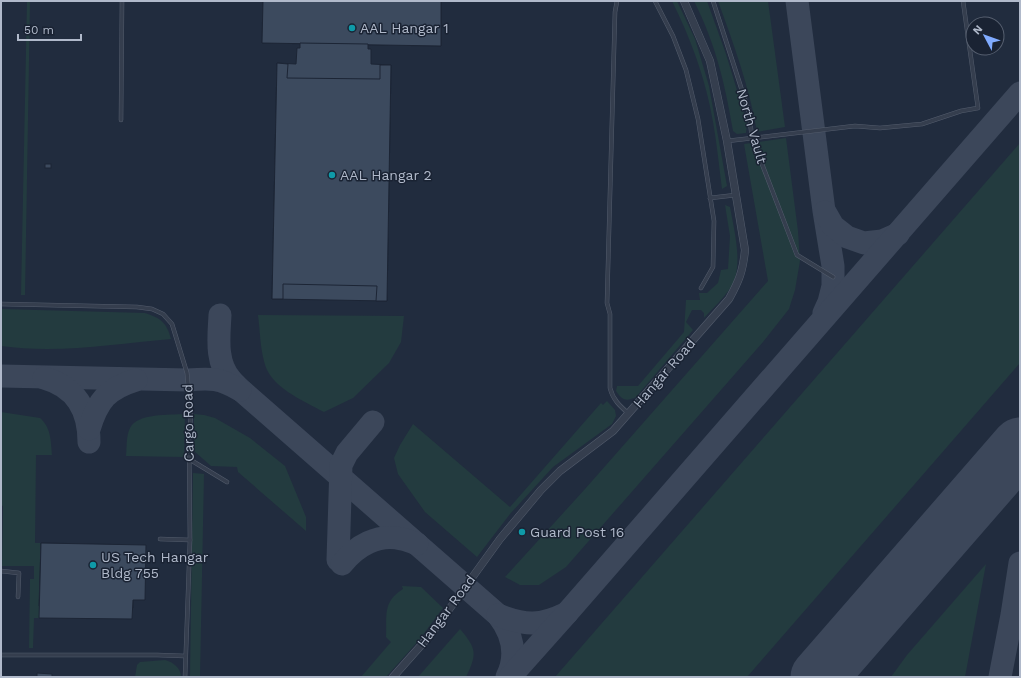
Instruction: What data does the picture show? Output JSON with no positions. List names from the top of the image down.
{
  "streets": {
    "street": ["Hangar Road"],
    "lane": ["North Vault", "Cargo Road"]
  },
  "places": [
    "AAL Hangar 1",
    "AAL Hangar 2",
    "Guard Post 16",
    "US Tech Hangar Bldg 755"
  ],
  "scale_bar": "50 m",
  "north": "top left"
}
